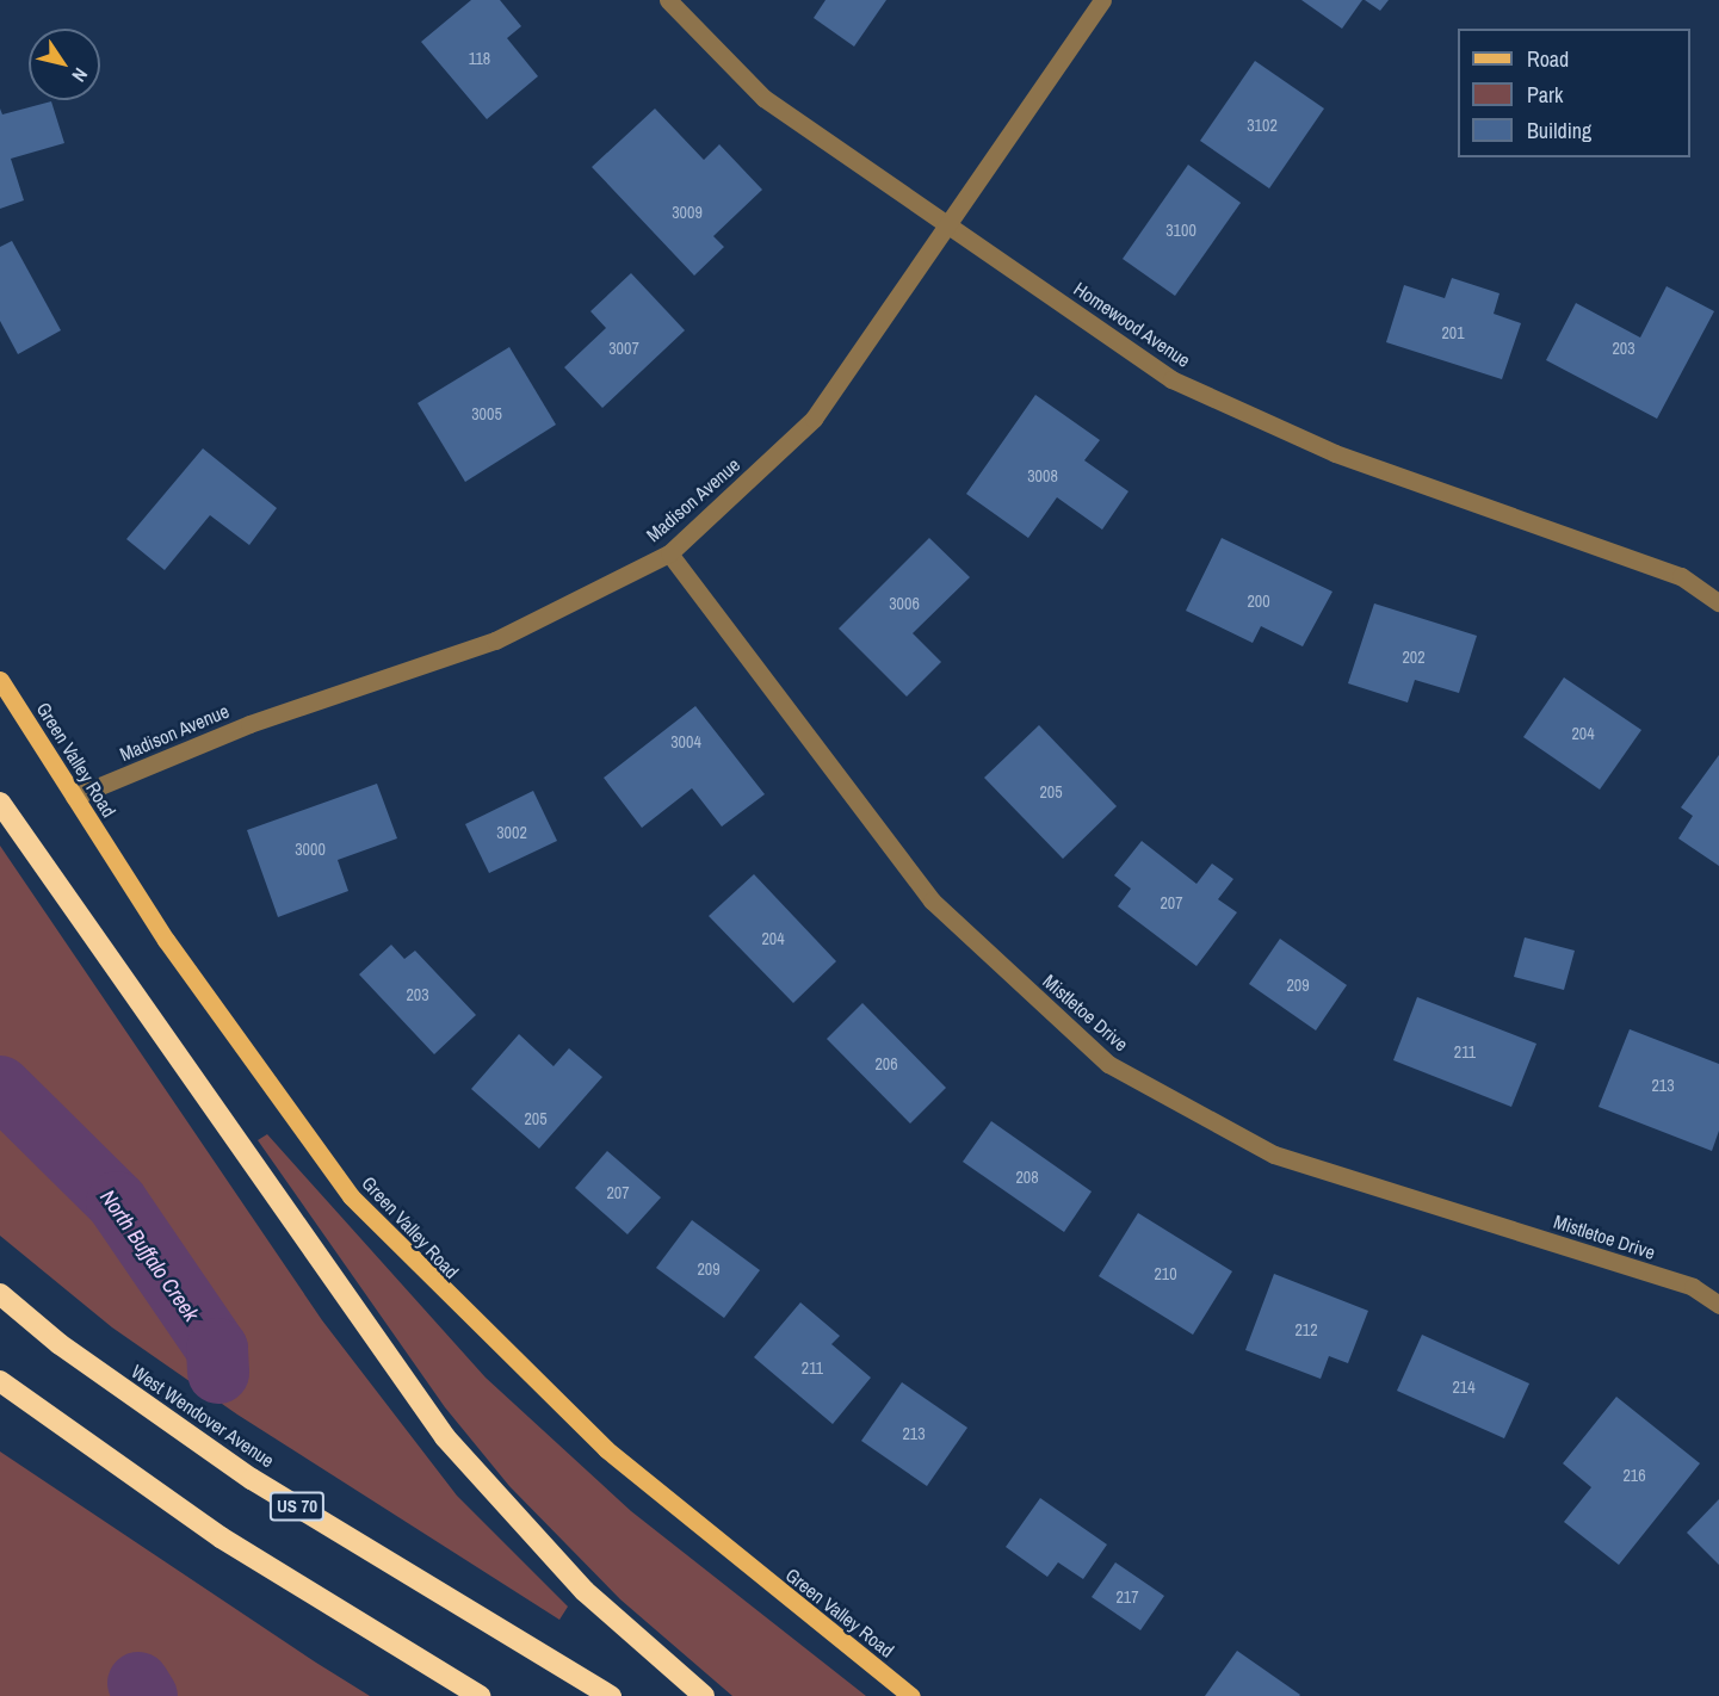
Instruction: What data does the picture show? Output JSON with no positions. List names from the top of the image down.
{
  "streets": {
    "highway": ["West Wendover Avenue", "US 70"],
    "main road": ["Green Valley Road"],
    "street": ["Homewood Avenue", "Madison Avenue", "Mistletoe Drive"]
  },
  "crossings": [
    ["Homewood Avenue", "Madison Avenue"],
    ["Madison Avenue", "Green Valley Road"],
    ["Madison Avenue", "Mistletoe Drive"]
  ],
  "water": ["North Buffalo Creek"],
  "house_numbers": [
    "118",
    "3102",
    "3009",
    "3100",
    "201",
    "3007",
    "203",
    "3005",
    "3008",
    "200",
    "3006",
    "202",
    "204",
    "3004",
    "205",
    "3002",
    "3000",
    "207",
    "204",
    "209",
    "203",
    "211",
    "206",
    "213",
    "205",
    "208",
    "207",
    "209",
    "210",
    "212",
    "211",
    "214",
    "213",
    "216",
    "217"
  ],
  "legend": ["Road", "Park", "Building"],
  "north": "bottom right"
}
